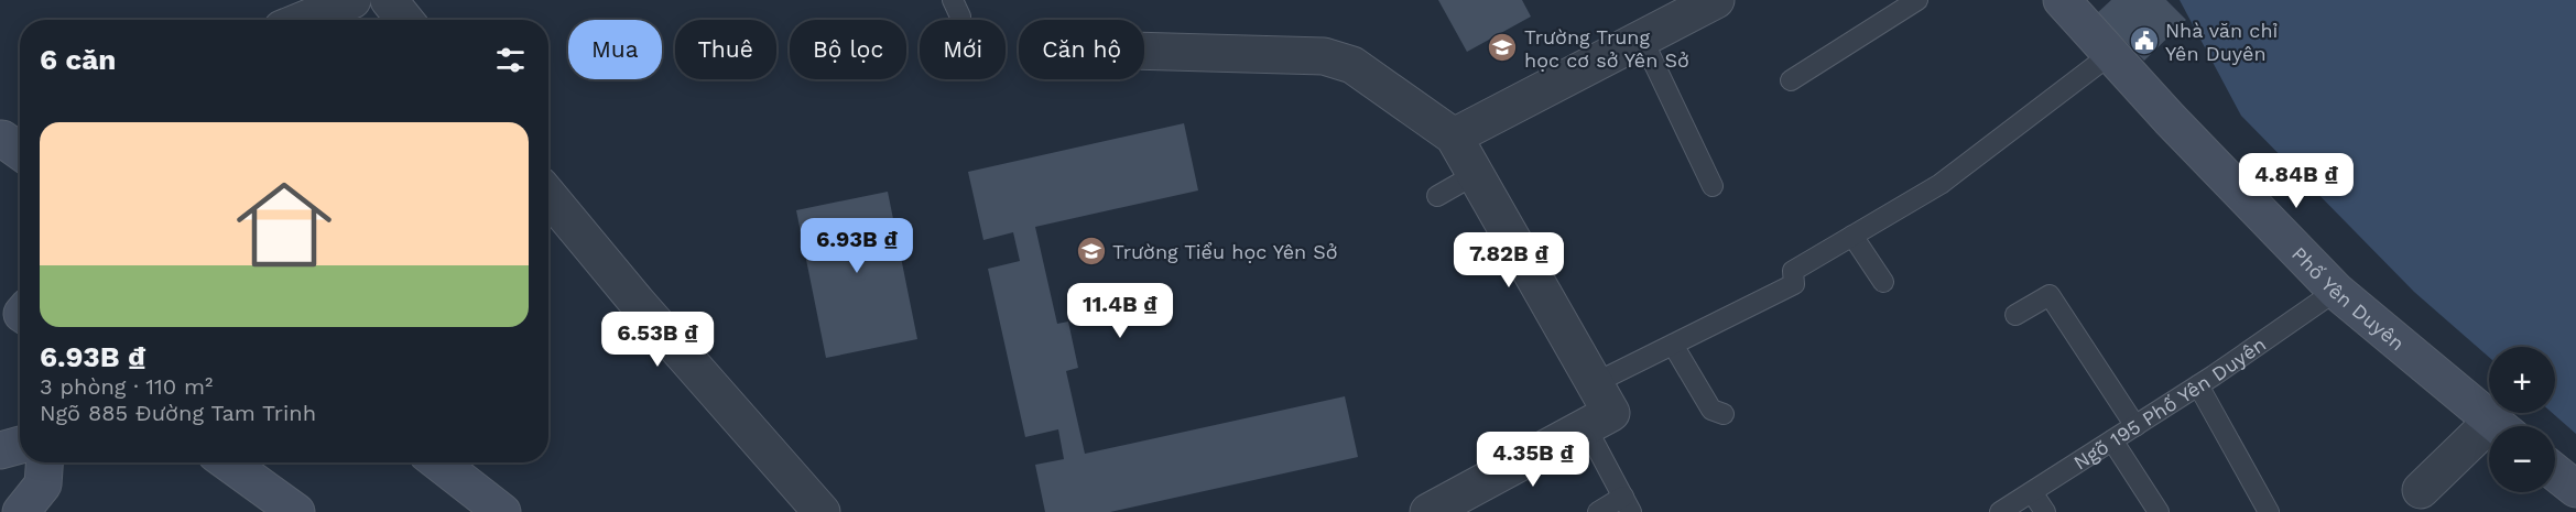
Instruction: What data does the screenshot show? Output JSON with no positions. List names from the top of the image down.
{
  "streets": {
    "street": ["Phố Yên Duyên"],
    "lane": ["Ngõ 195 Phố Yên Duyên"]
  },
  "crossings": [
    ["Phố Yên Duyên", "Ngõ 195 Phố Yên Duyên"]
  ],
  "places": {
    "public building": ["Nhà văn chỉ Yên Duyên"],
    "school or university": ["Trường Trung học cơ sở Yên Sở", "Trường Tiểu học Yên Sở"]
  },
  "page": {
    "chip": [
      "Mua",
      "Thuê",
      "Bộ lọc",
      "Mới",
      "Căn hộ"
    ],
    "heading": "6 căn",
    "list": [
      {
        "name": "6.93B ₫",
        "note": "3 phòng · 110 m² · Ngõ 885 Đường Tam Trinh"
      }
    ],
    "price": [
      "4.84B ₫",
      "6.93B ₫",
      "7.82B ₫",
      "11.4B ₫",
      "6.53B ₫",
      "4.35B ₫"
    ],
    "map_buttons": ["+", "−"]
  }
}
